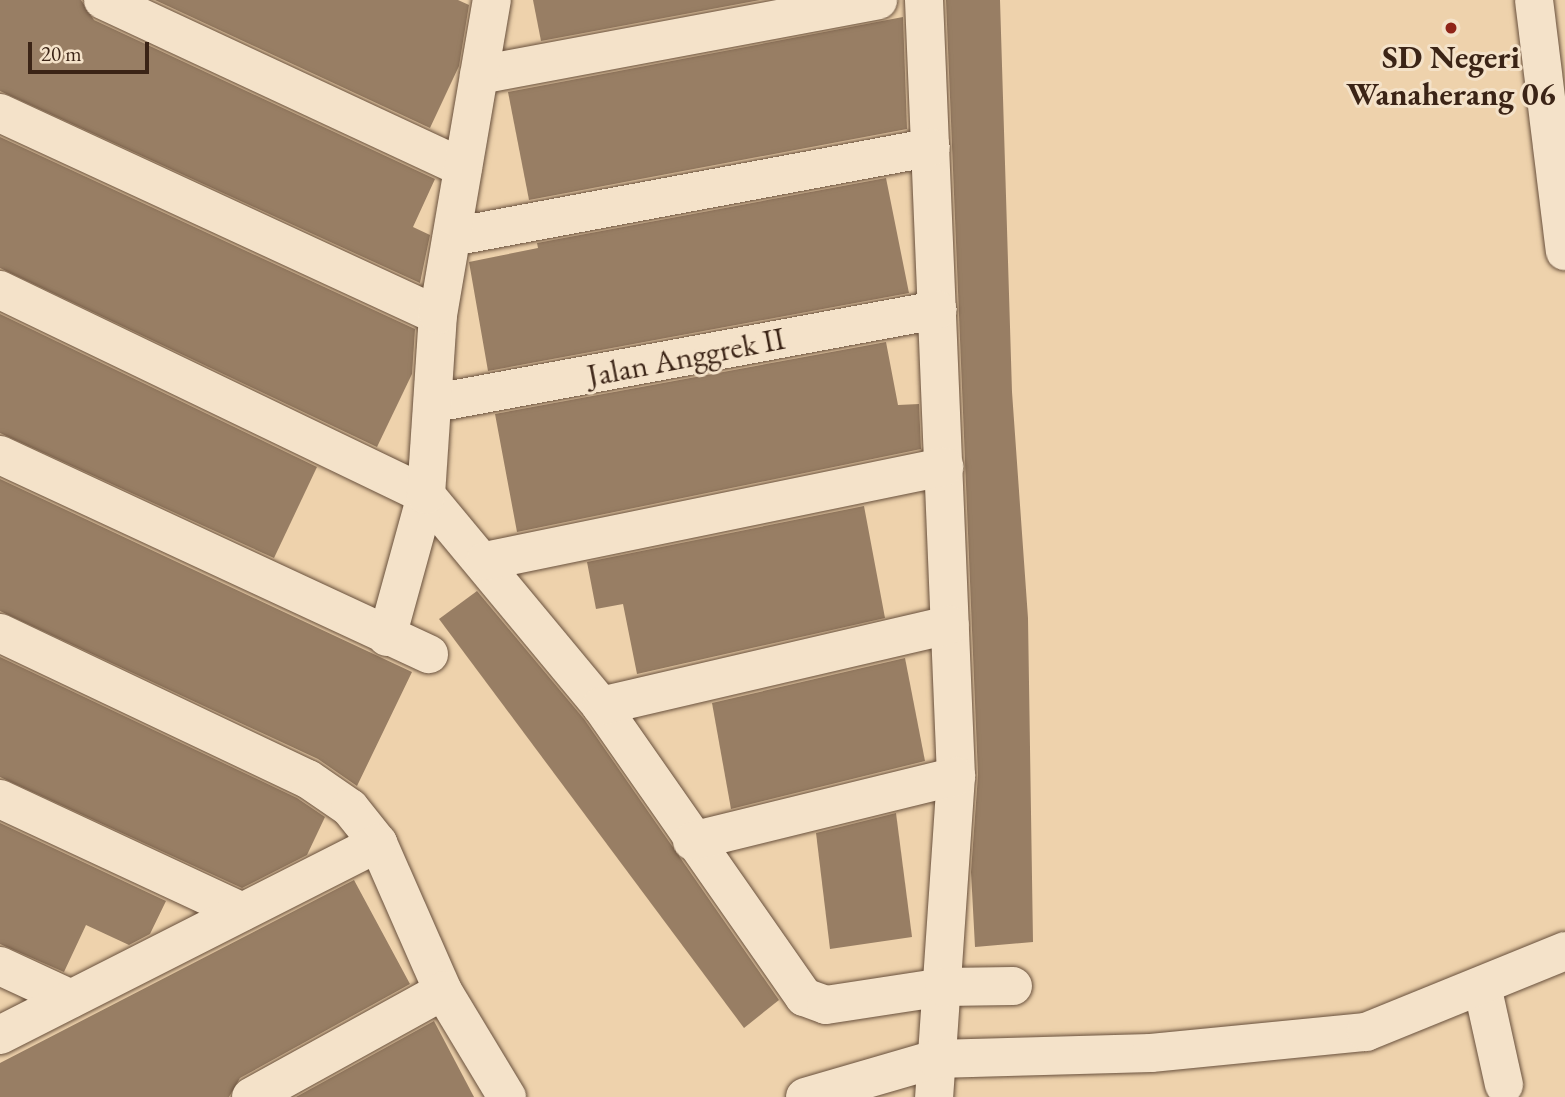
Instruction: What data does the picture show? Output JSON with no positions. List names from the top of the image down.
{
  "streets": {
    "street": ["Jalan Anggrek II"]
  },
  "places": ["SD Negeri Wanaherang 06"],
  "scale_bar": "20 m"
}
